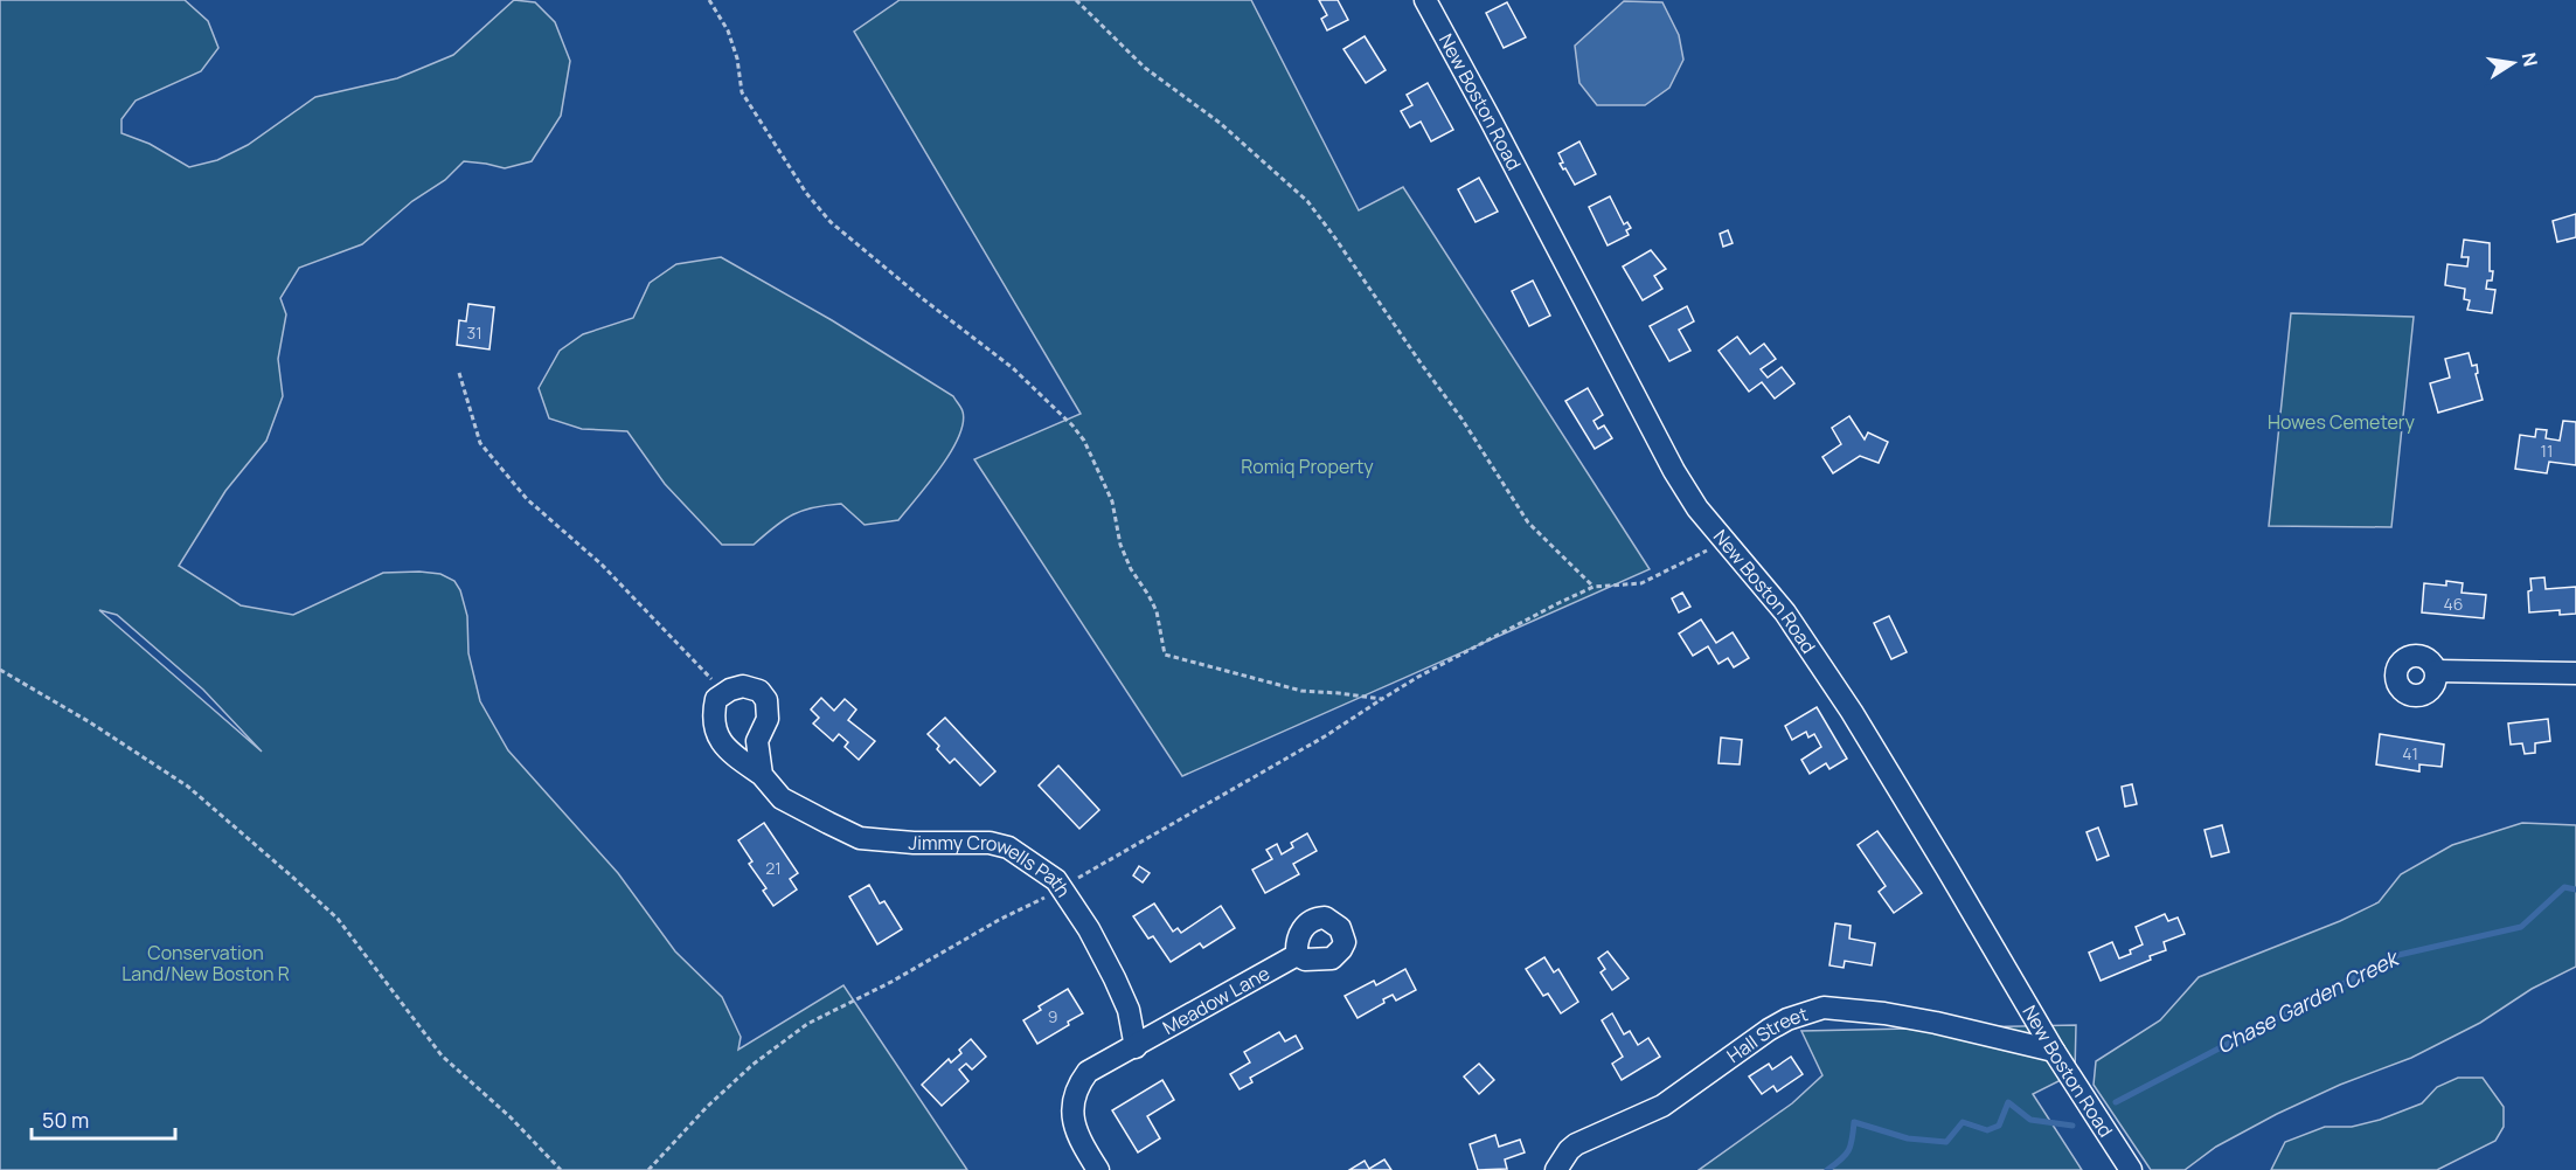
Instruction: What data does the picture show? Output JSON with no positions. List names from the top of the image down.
{
  "streets": {
    "street": [
      "New Boston Road",
      "Jimmy Crowells Path",
      "Meadow Lane",
      "Hall Street"
    ]
  },
  "crossings": [
    ["New Boston Road", "Hall Street"],
    ["Jimmy Crowells Path", "Meadow Lane"]
  ],
  "water": ["Chase Garden Creek"],
  "parks": ["Howes Cemetery", "Romiq Property", "Conservation Land/New Boston R"],
  "house_numbers": [
    "31",
    "11",
    "46",
    "41",
    "21",
    "9"
  ],
  "scale_bar": "50 m",
  "north": "right"
}
